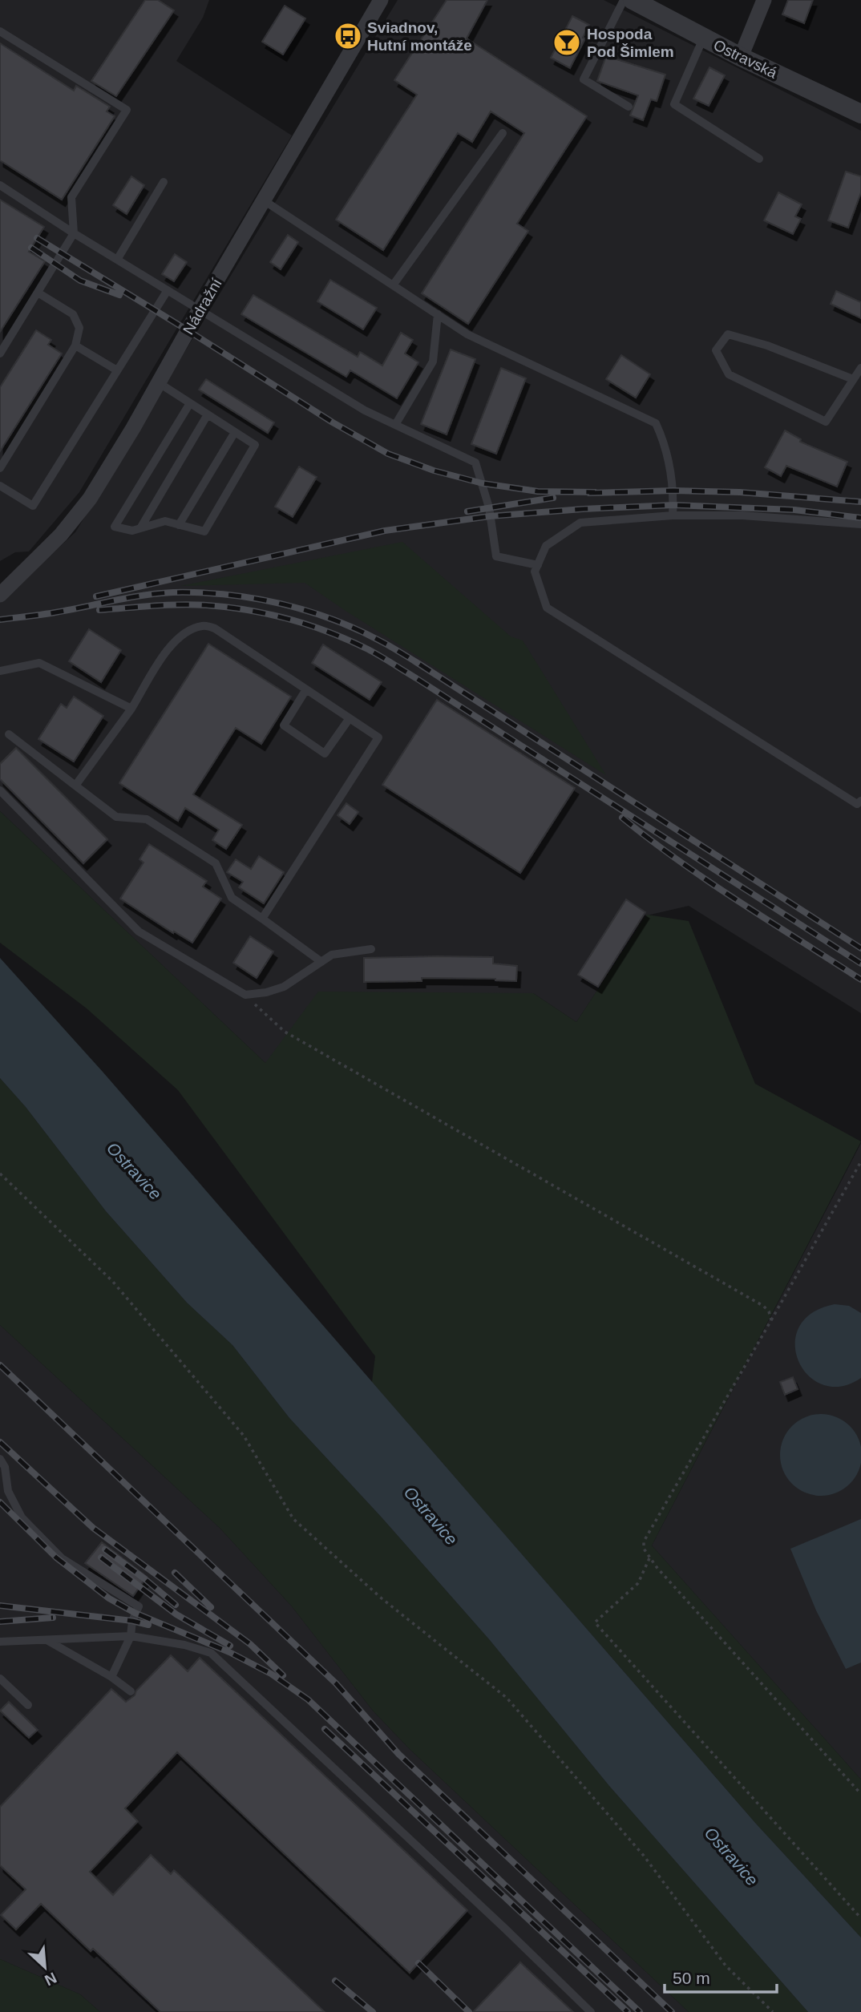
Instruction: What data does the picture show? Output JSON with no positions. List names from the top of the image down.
{
  "streets": {
    "street": ["Ostravská", "Nádražní"]
  },
  "water": ["Ostravice"],
  "places": {
    "bus stop": ["Sviadnov, Hutní montáže"],
    "bar": ["Hospoda Pod Šimlem"]
  },
  "scale_bar": "50 m",
  "north": "bottom right"
}
